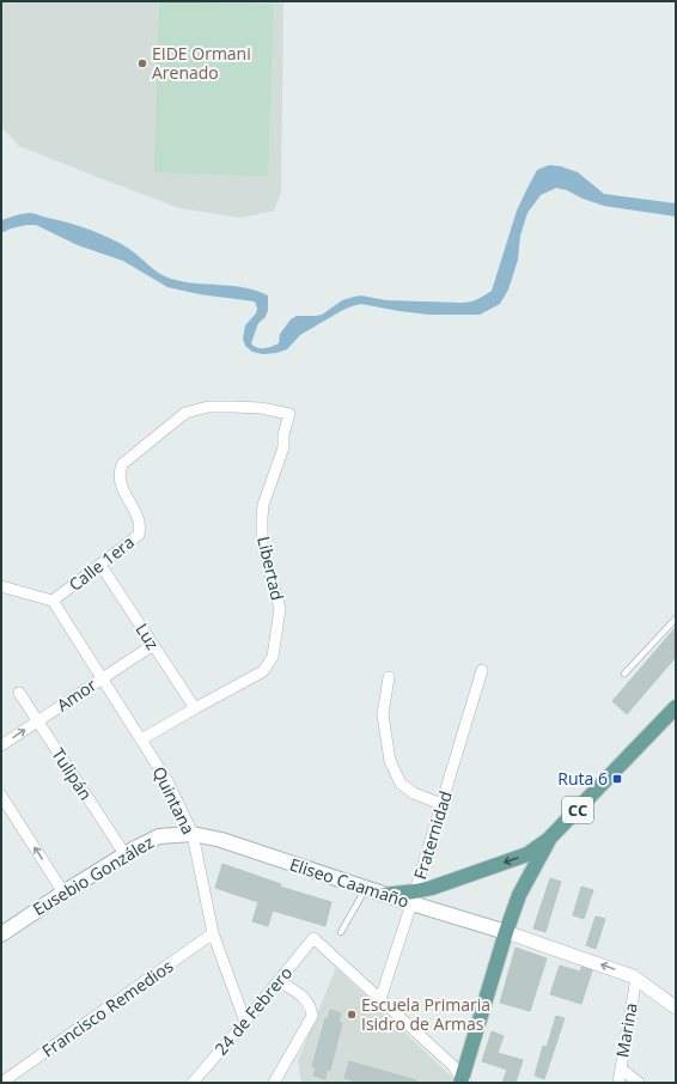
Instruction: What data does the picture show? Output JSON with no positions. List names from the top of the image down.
{
  "streets": {
    "main road": ["CC", "Eusebio González", "Eliseo Caamaño"],
    "street": [
      "Calle 1era",
      "Libertad",
      "Luz",
      "Amor",
      "Tulipán",
      "Quintana",
      "Fraternidad",
      "Francisco Remedios",
      "24 de Febrero",
      "Marina"
    ]
  },
  "crossings": [
    ["Calle 1era", "Libertad"],
    ["Calle 1era", "Luz"],
    ["Calle 1era", "Quintana"],
    ["Libertad", "Luz"],
    ["Libertad", "Quintana"],
    ["Luz", "Amor"],
    ["Amor", "Tulipán"],
    ["Amor", "Quintana"],
    ["Tulipán", "Eusebio González"],
    ["Quintana", "Eusebio González"],
    ["Quintana", "Eliseo Caamaño"],
    ["Quintana", "Francisco Remedios"],
    ["Quintana", "24 de Febrero"],
    ["CC", "Eliseo Caamaño"],
    ["Fraternidad", "Eliseo Caamaño"],
    ["Fraternidad", "24 de Febrero"],
    ["Eusebio González", "Eliseo Caamaño"]
  ],
  "places": {
    "other": ["EIDE Ormani Arenado", "Escuela Primaria Isidro de Armas"],
    "transit": ["Ruta 6"]
  }
}
